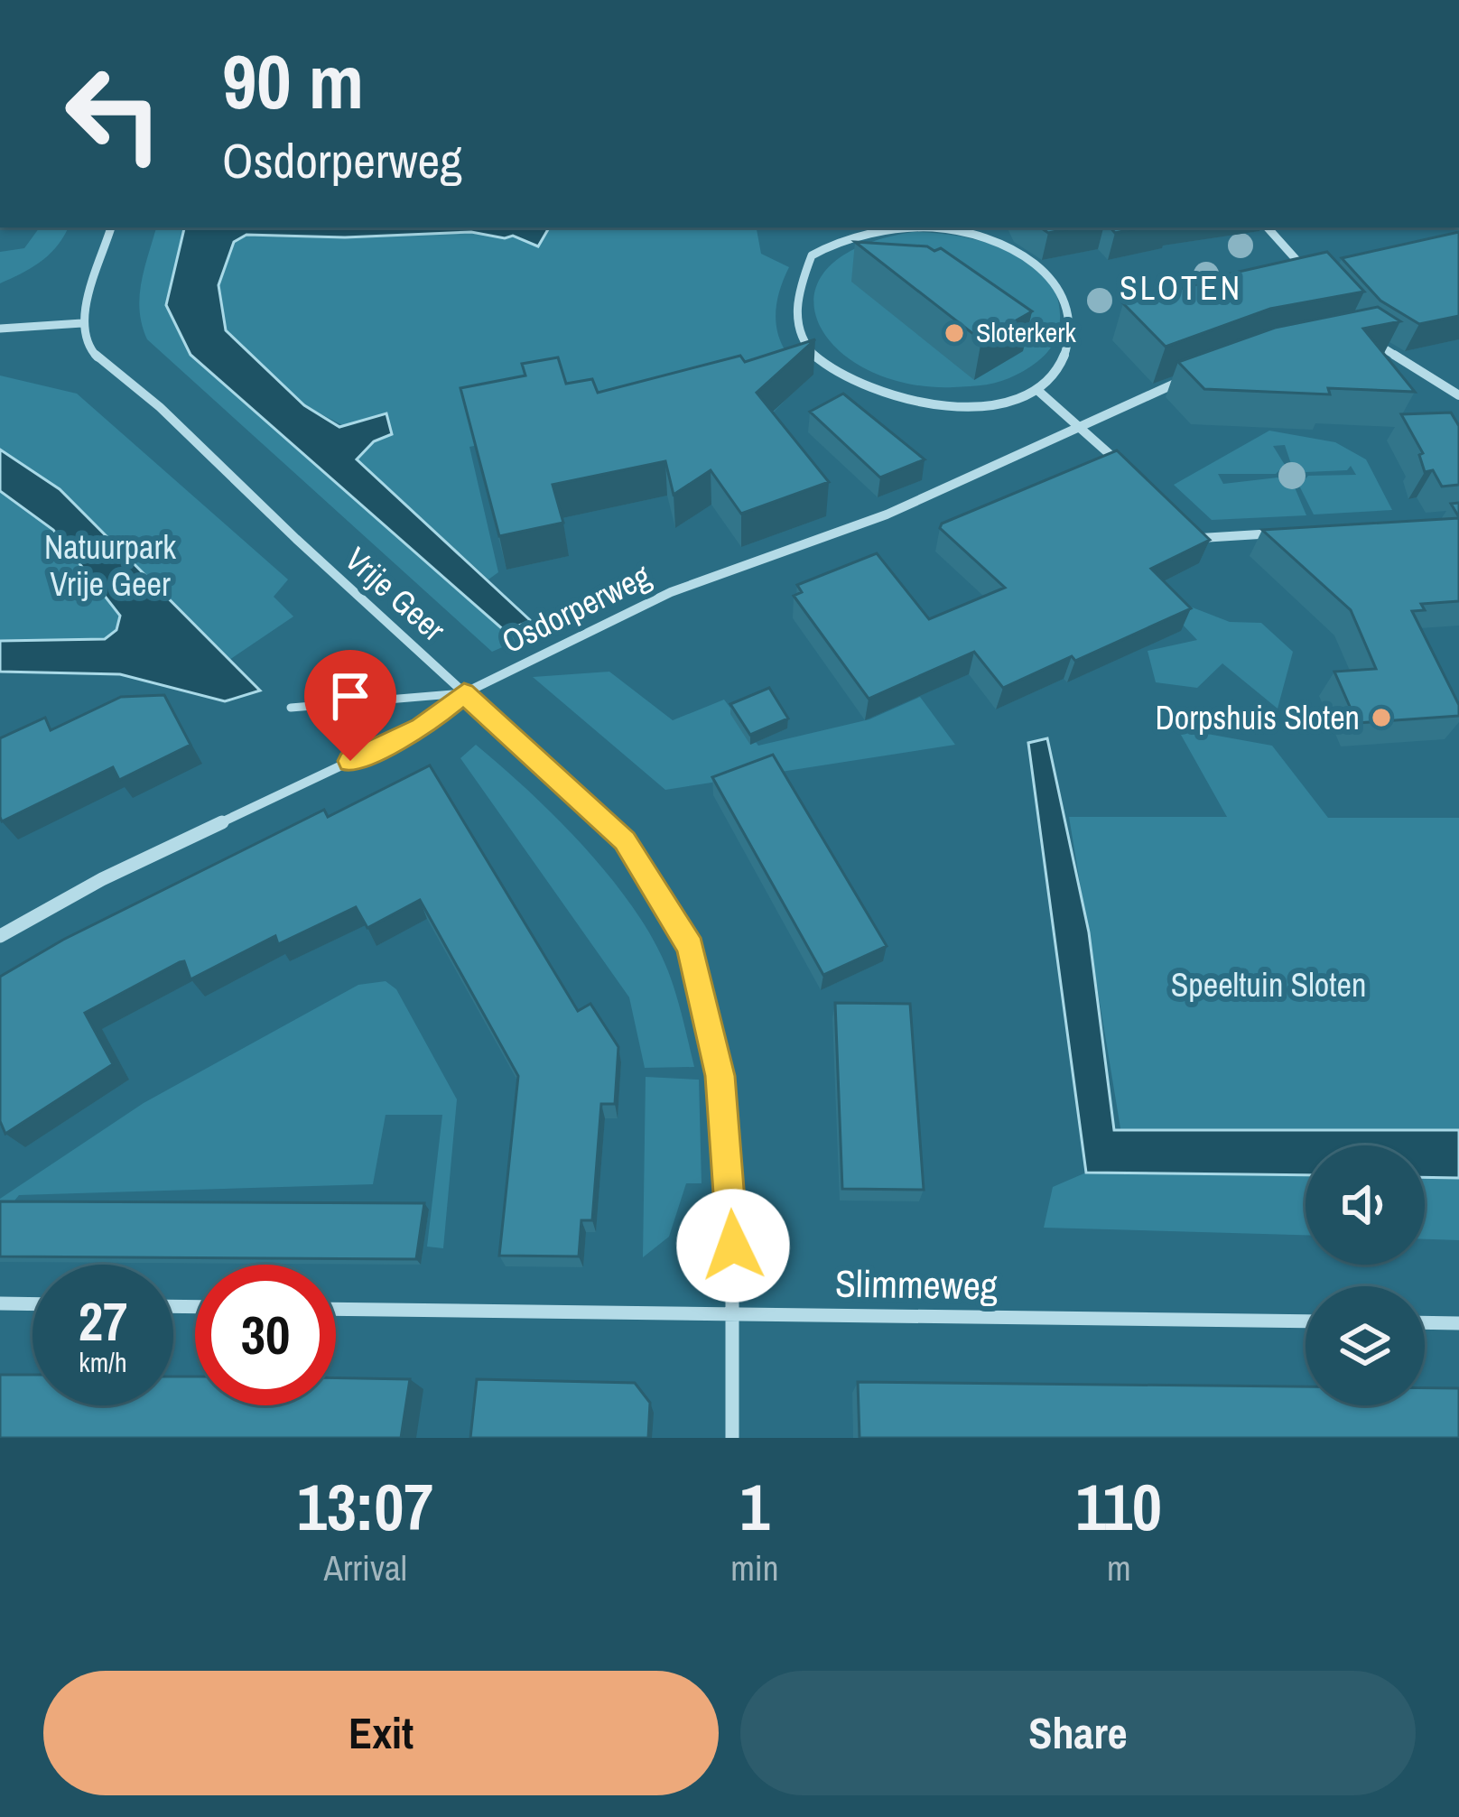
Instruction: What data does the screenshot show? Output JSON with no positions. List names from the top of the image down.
{
  "streets": {
    "street": ["Vrije Geer", "Osdorperweg", "Slimmeweg"]
  },
  "crossings": [
    ["Vrije Geer", "Osdorperweg"],
    ["Vrije Geer", "Slimmeweg"]
  ],
  "districts": ["SLOTEN"],
  "parks": ["Natuurpark Vrije Geer", "Speeltuin Sloten"],
  "places": ["Sloterkerk", "Dorpshuis Sloten"],
  "page": {
    "turn": ["90 m", "Osdorperweg"],
    "speed": "27 km/h",
    "limit": "30",
    "eta": [
      "13:07",
      "Arrival",
      "1",
      "min",
      "110",
      "m"
    ],
    "buttons": ["Exit", "Share"]
  }
}
